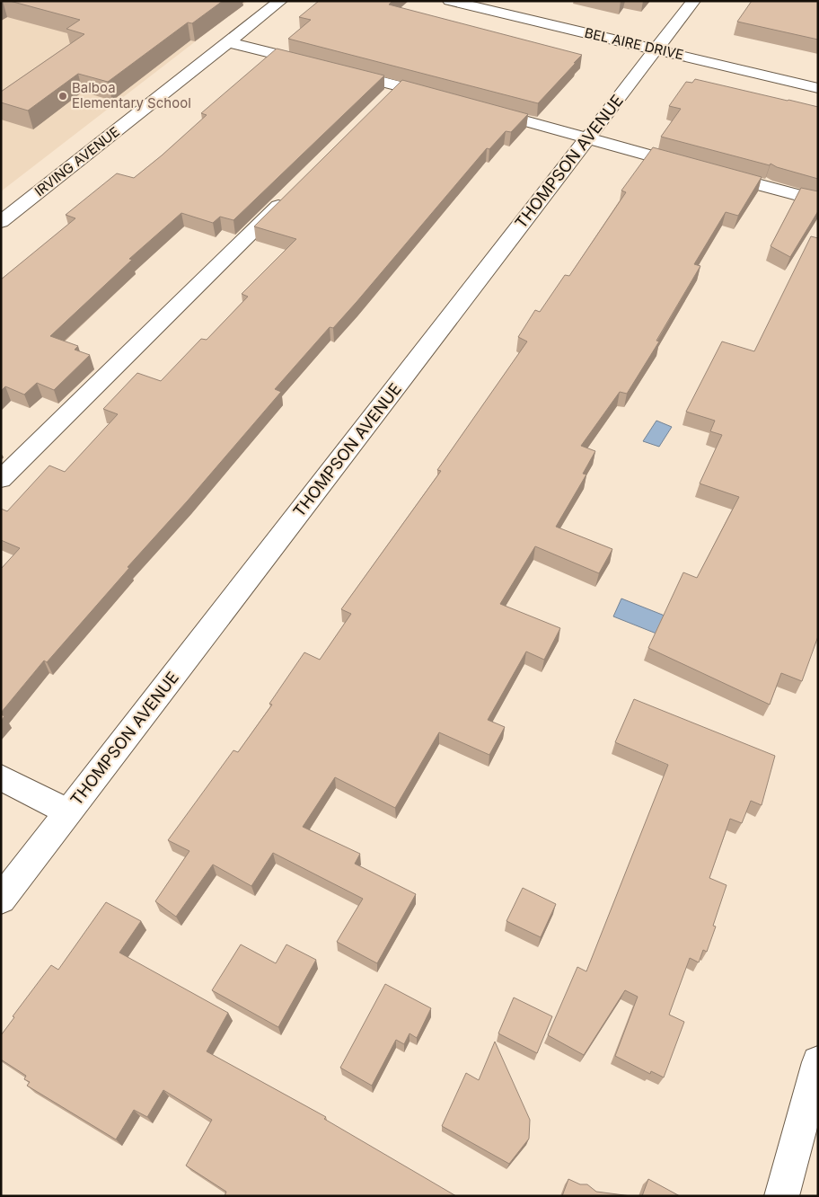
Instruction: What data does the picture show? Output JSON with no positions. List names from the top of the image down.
{
  "streets": {
    "street": ["BEL AIRE DRIVE", "IRVING AVENUE", "THOMPSON AVENUE"]
  },
  "crossings": [
    ["BEL AIRE DRIVE", "THOMPSON AVENUE"]
  ],
  "places": ["Balboa Elementary School"]
}
